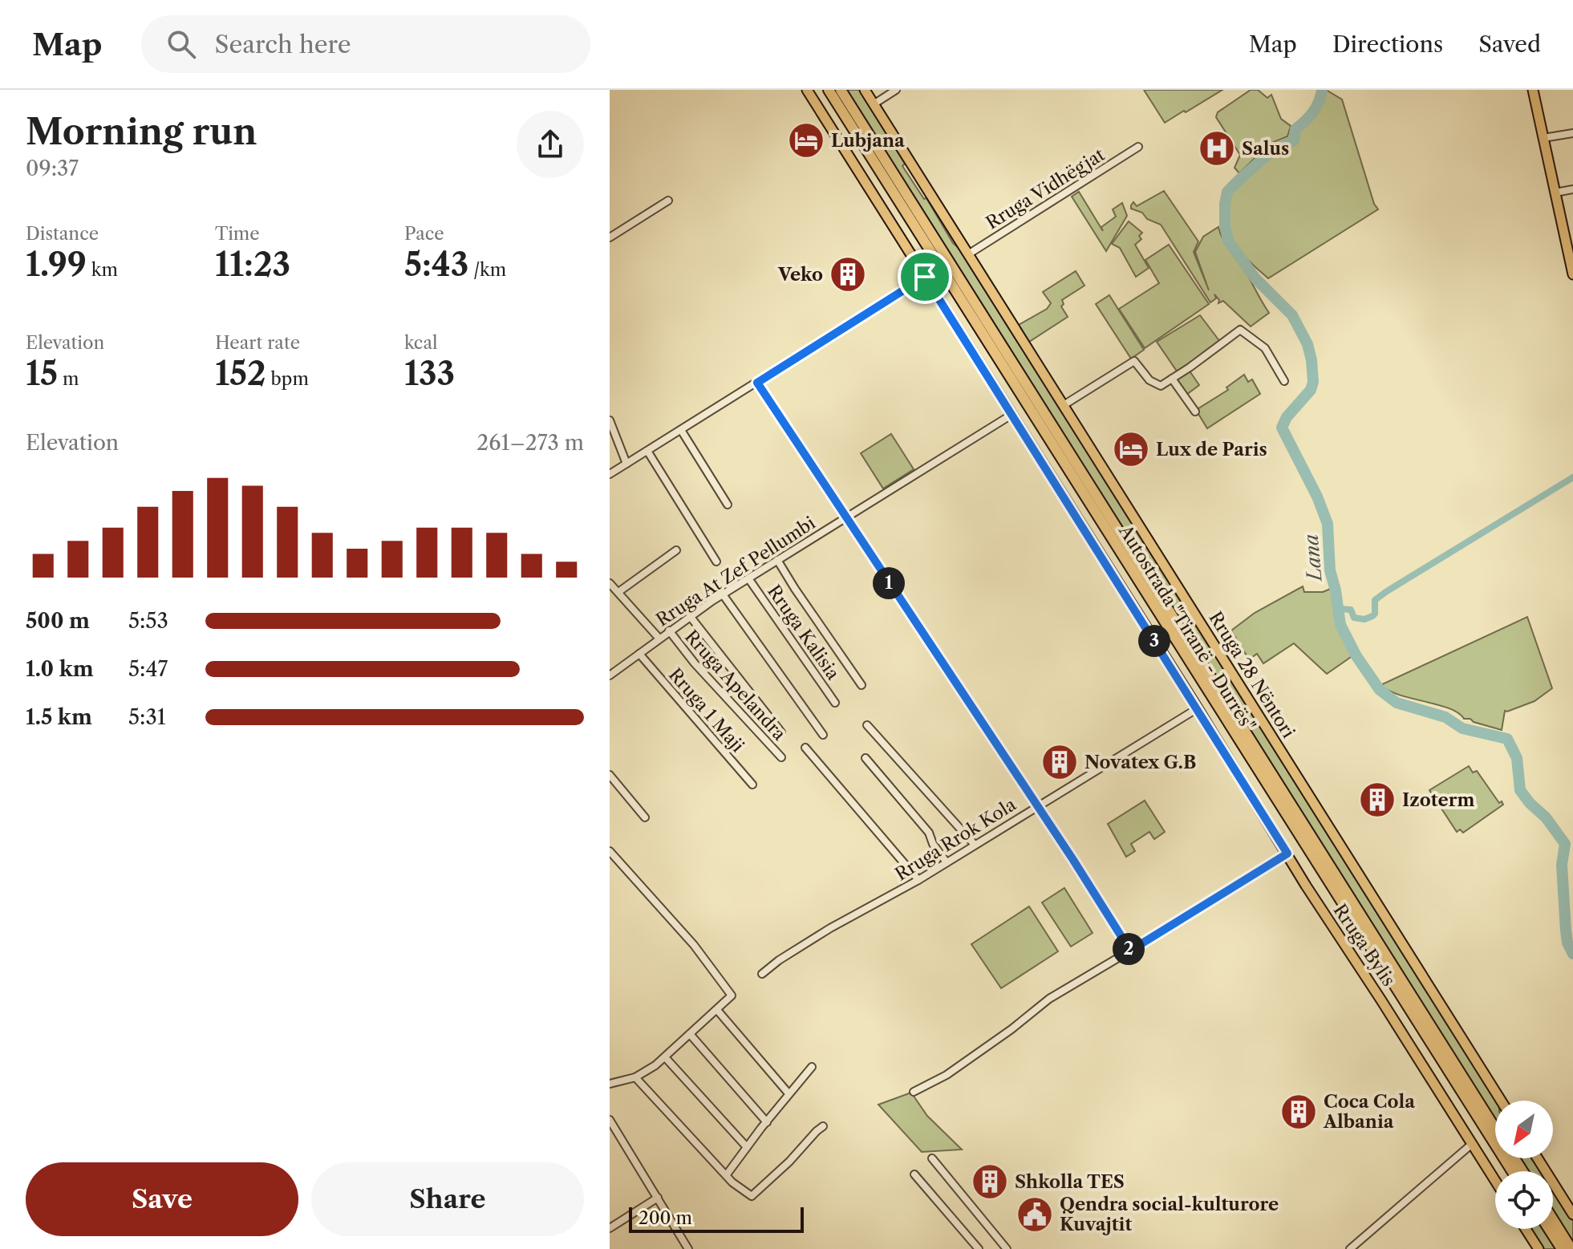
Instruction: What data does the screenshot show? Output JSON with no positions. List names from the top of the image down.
{
  "streets": {
    "highway": ["Autostrada \"Tiranë - Durrës\""],
    "main road": ["Rruga 28 Nëntori", "Rruga Bylis"],
    "street": [
      "Rruga Vidhëgjat",
      "Rruga At Zef Pellumbi",
      "Rruga Kalisia",
      "Rruga Apelandra",
      "Rruga 1 Maji",
      "Rruga Rrok Kola"
    ]
  },
  "crossings": [
    ["Rruga Vidhëgjat", "Rruga 28 Nëntori"],
    ["Rruga At Zef Pellumbi", "Rruga Kalisia"],
    ["Rruga At Zef Pellumbi", "Rruga Apelandra"],
    ["Rruga At Zef Pellumbi", "Rruga 1 Maji"],
    ["Rruga At Zef Pellumbi", "Rruga Bylis"],
    ["Rruga Rrok Kola", "Rruga Bylis"]
  ],
  "water": ["Lana"],
  "places": {
    "hotel": ["Lubjana", "Lux de Paris"],
    "hospital": ["Salus"],
    "building": [
      "Veko",
      "Novatex G.B",
      "Izoterm",
      "Coca Cola Albania",
      "Shkolla TES"
    ],
    "public building": ["Qendra social-kulturore Kuvajtit"]
  },
  "scale_bar": "200 m",
  "north": "bottom left",
  "page": {
    "header": "Map",
    "search": "Search here",
    "nav": ["Map", "Directions", "Saved"],
    "heading": ["Morning run", "09:37"],
    "stats": [
      ["Distance", "1.99 km"],
      ["Time", "11:23"],
      ["Pace", "5:43 /km"],
      ["Elevation", "15 m"],
      ["Heart rate", "152 bpm"],
      ["kcal", "133"]
    ],
    "chart": ["Elevation", "261–273 m"],
    "pins": ["1", "3", "2"],
    "list": [
      {
        "name": "500 m",
        "note": "5:53"
      },
      {
        "name": "1.0 km",
        "note": "5:47"
      },
      {
        "name": "1.5 km",
        "note": "5:31"
      }
    ],
    "buttons": ["Save", "Share"],
    "scale": "200 m"
  }
}
